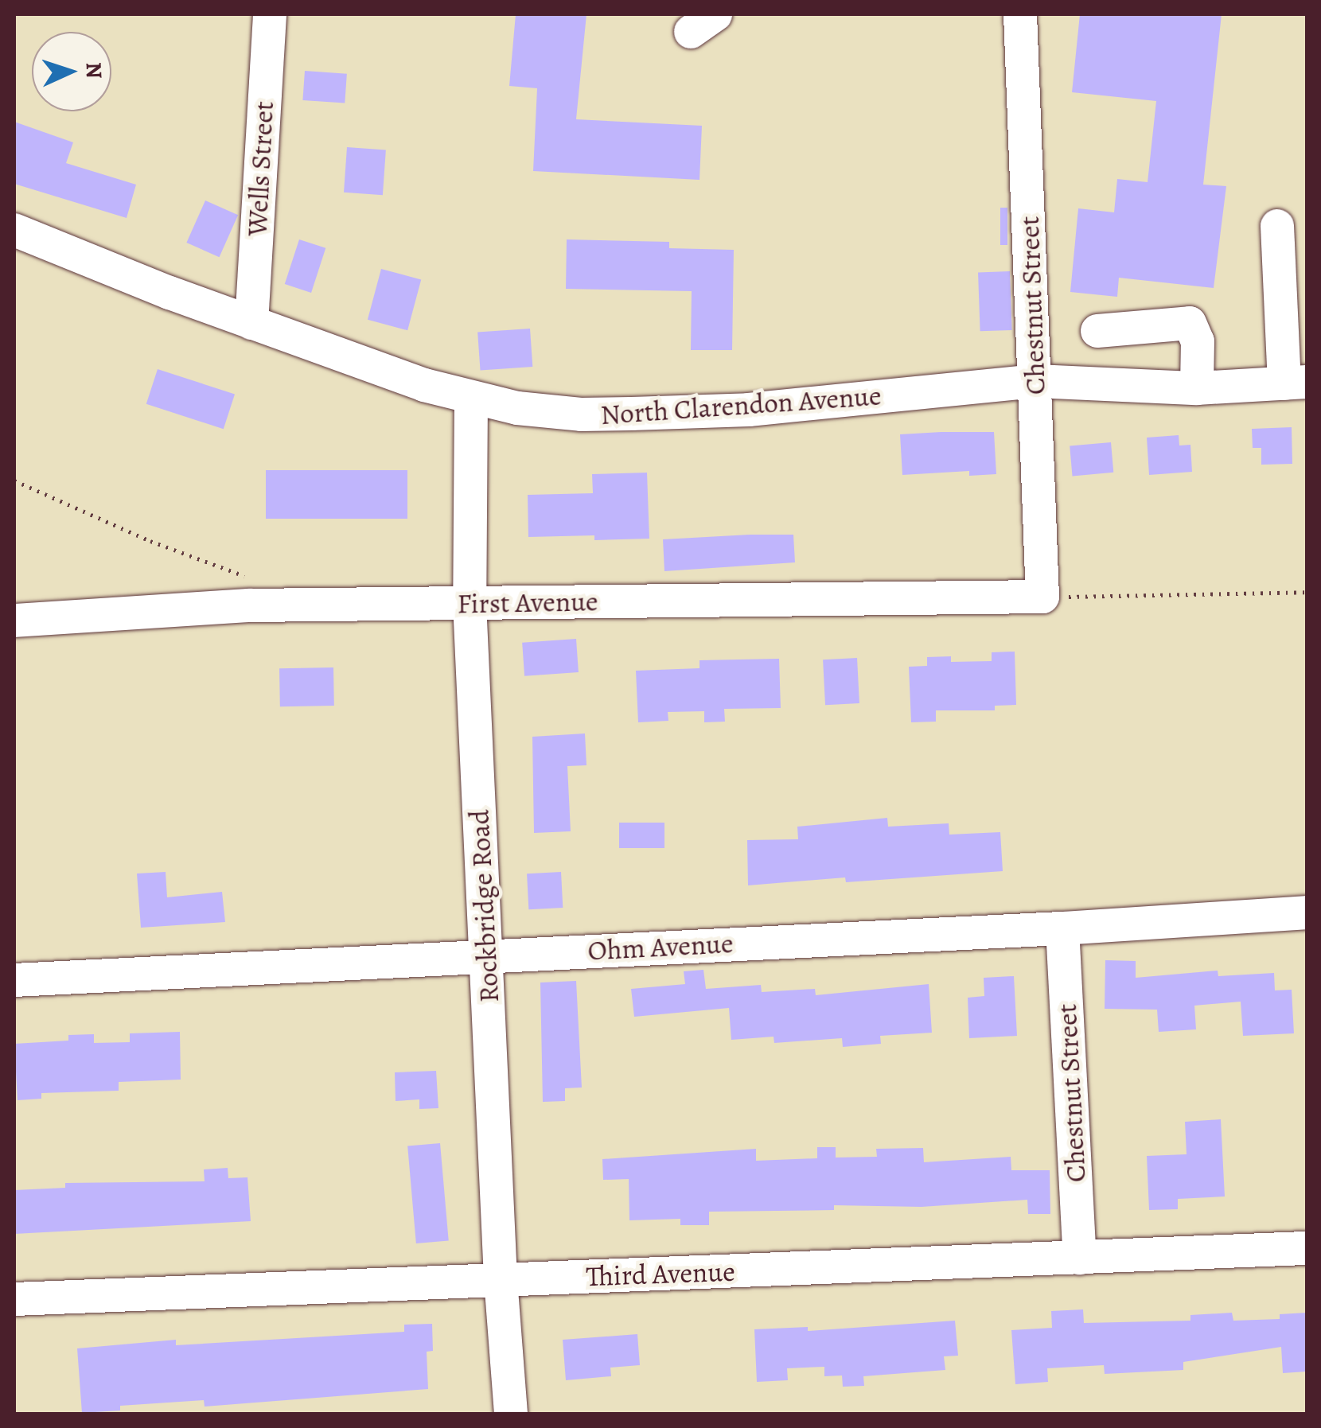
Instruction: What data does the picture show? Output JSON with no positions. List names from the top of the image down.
{
  "streets": {
    "street": [
      "Wells Street",
      "Chestnut Street",
      "North Clarendon Avenue",
      "First Avenue",
      "Rockbridge Road",
      "Ohm Avenue",
      "Third Avenue"
    ]
  },
  "crossings": [
    ["Wells Street", "North Clarendon Avenue"],
    ["Chestnut Street", "North Clarendon Avenue"],
    ["Chestnut Street", "First Avenue"],
    ["Chestnut Street", "Ohm Avenue"],
    ["Chestnut Street", "Third Avenue"],
    ["North Clarendon Avenue", "Rockbridge Road"],
    ["First Avenue", "Rockbridge Road"],
    ["Rockbridge Road", "Ohm Avenue"],
    ["Rockbridge Road", "Third Avenue"]
  ],
  "north": "right"
}
